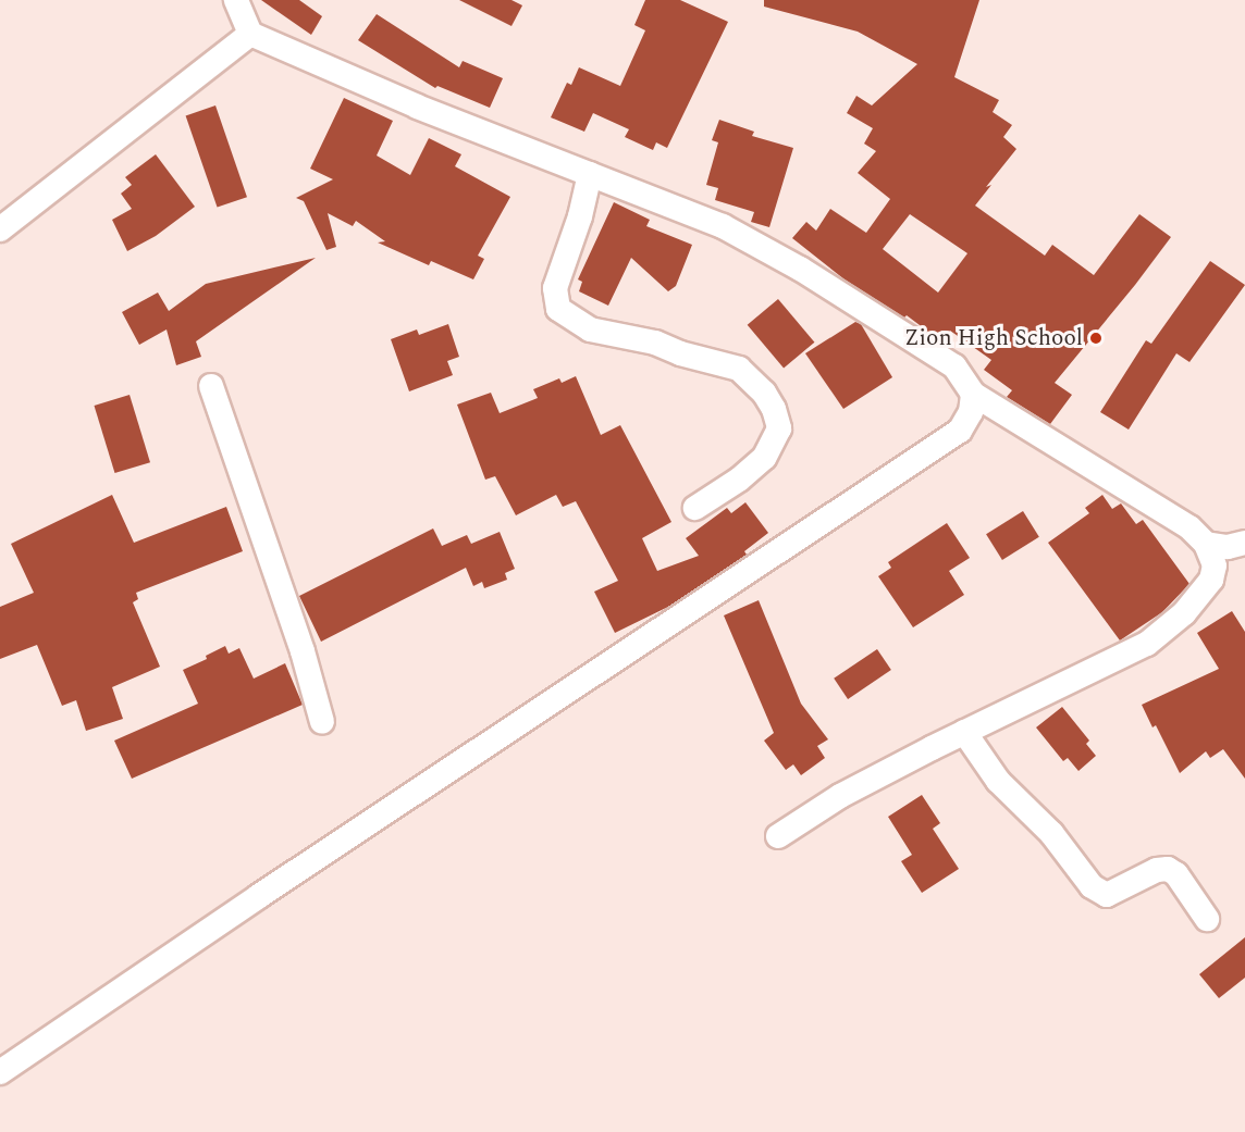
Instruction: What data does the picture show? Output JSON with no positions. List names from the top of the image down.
{
  "places": ["Zion High School"]
}
